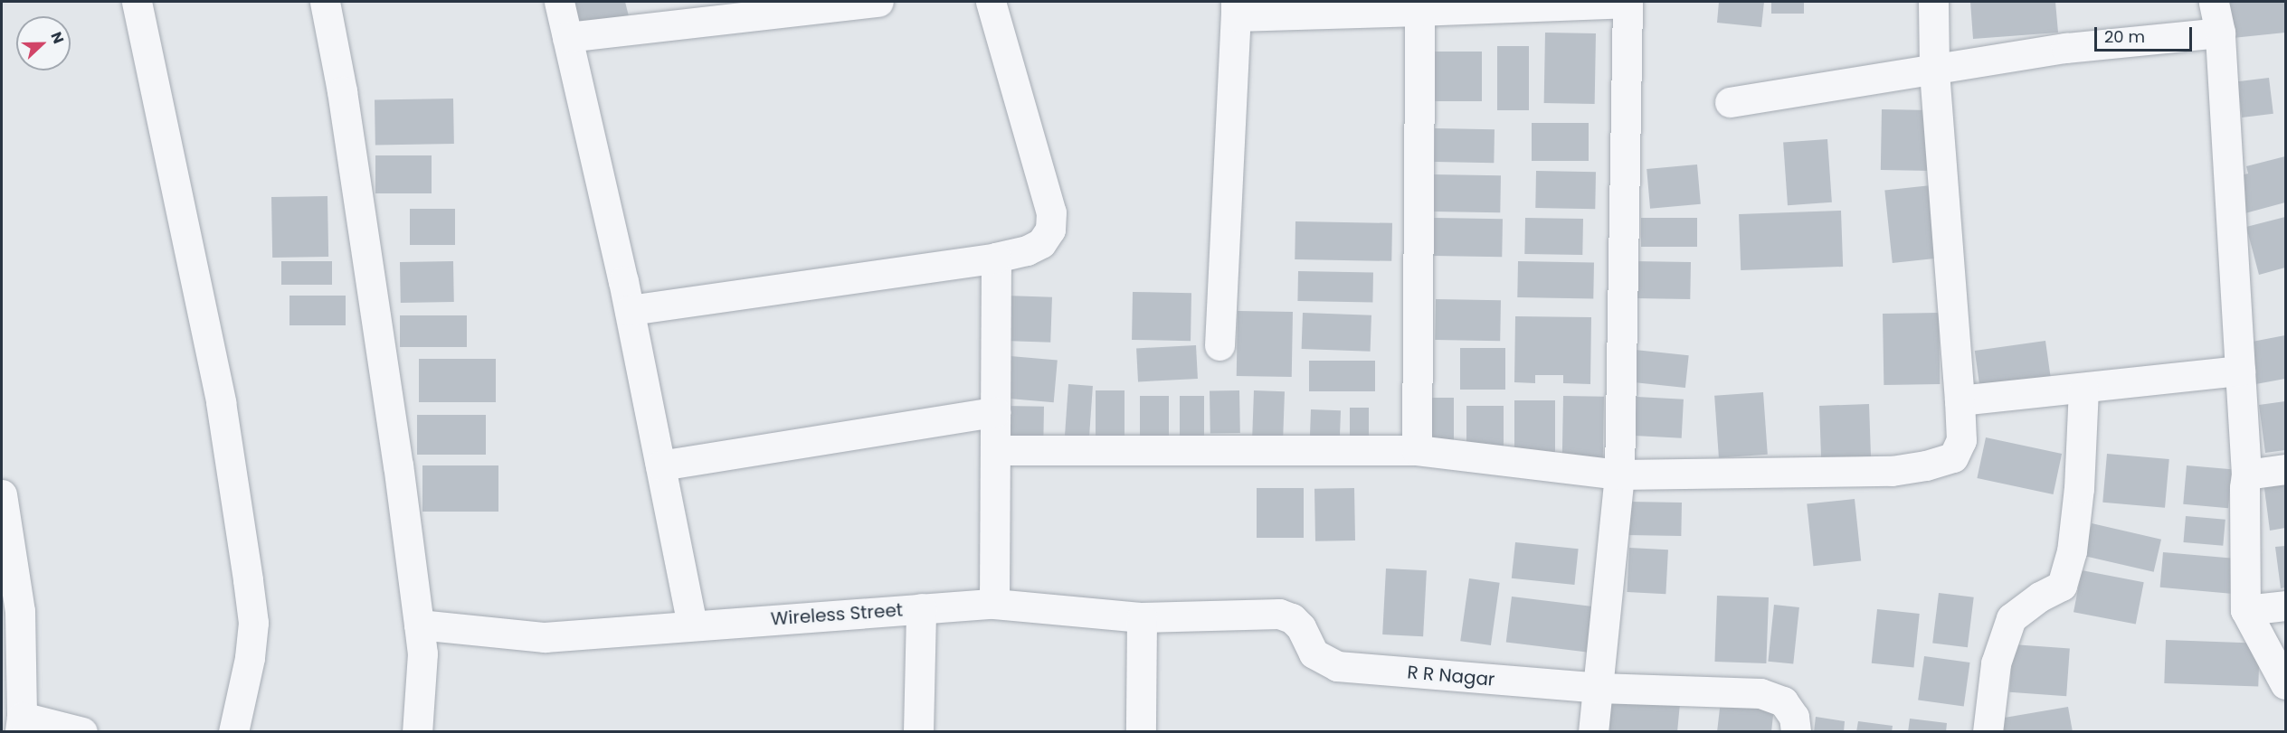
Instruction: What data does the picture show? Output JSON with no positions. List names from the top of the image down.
{
  "streets": {
    "street": ["Wireless Street", "R R Nagar"]
  },
  "crossings": [
    ["Wireless Street", "R R Nagar"]
  ],
  "scale_bar": "20 m",
  "north": "right"
}
